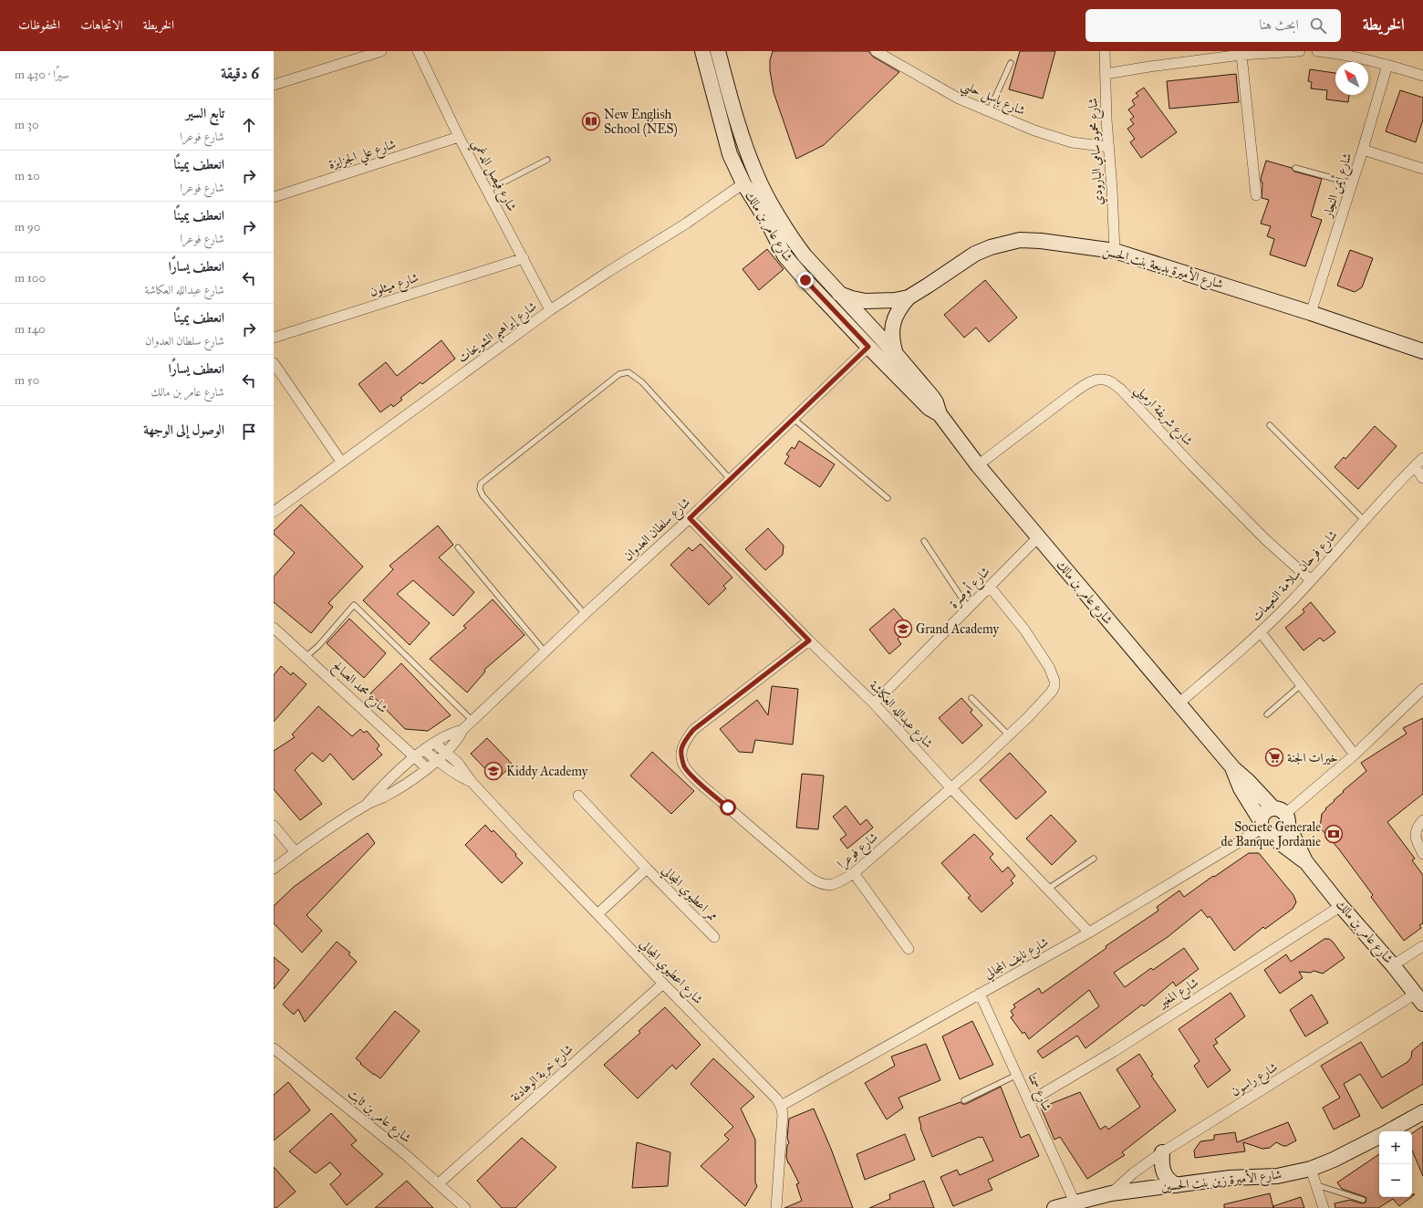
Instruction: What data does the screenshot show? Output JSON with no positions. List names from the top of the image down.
{
  "streets": {
    "street": [
      "شارع باسل حلبي",
      "شارع محمود سامي البارودي",
      "شارع علي الجزايزة",
      "شارع فيصل الدغمي",
      "شارع أيمن النجار",
      "شارع عامر بن مالك",
      "شارع الأميرة بديعة بنت الحسن",
      "شارع ميثلون",
      "شارع إبراهيم الشويحات",
      "شارع شريفة ارميلي",
      "شارع سلطان العدوان",
      "شارع فرحان سلامة النعيمات",
      "شارع أوصرة",
      "شارع محمد الصالح",
      "شارع عبدالله العكاشة",
      "شارع فوعرا",
      "ممر اعطيوي المجالي",
      "شارع نايف المجالي",
      "شارع اعطيوي المجالي",
      "شارع المغير",
      "شارع خربة الوهادنة",
      "شارع راسون",
      "شارع سمتا",
      "شارع عامر بن ثابت",
      "شارع الأميرة زين بنت الحسين"
    ]
  },
  "crossings": [
    ["شارع باسل حلبي", "شارع محمود سامي البارودي"],
    ["شارع محمود سامي البارودي", "شارع الأميرة بديعة بنت الحسن"],
    ["شارع علي الجزايزة", "شارع فيصل الدغمي"],
    ["شارع فيصل الدغمي", "شارع ميثلون"],
    ["شارع فيصل الدغمي", "شارع إبراهيم الشويحات"],
    ["شارع أيمن النجار", "شارع الأميرة بديعة بنت الحسن"],
    ["شارع عامر بن مالك", "شارع الأميرة بديعة بنت الحسن"],
    ["شارع عامر بن مالك", "شارع إبراهيم الشويحات"],
    ["شارع عامر بن مالك", "شارع شريفة ارميلي"],
    ["شارع عامر بن مالك", "شارع سلطان العدوان"],
    ["شارع عامر بن مالك", "شارع فرحان سلامة النعيمات"],
    ["شارع عامر بن مالك", "شارع أوصرة"],
    ["شارع عامر بن مالك", "شارع نايف المجالي"],
    ["شارع عامر بن مالك", "شارع المغير"],
    ["شارع عامر بن مالك", "شارع راسون"],
    ["شارع شريفة ارميلي", "شارع فرحان سلامة النعيمات"],
    ["شارع سلطان العدوان", "شارع محمد الصالح"],
    ["شارع سلطان العدوان", "شارع عبدالله العكاشة"],
    ["شارع سلطان العدوان", "شارع اعطيوي المجالي"],
    ["شارع أوصرة", "شارع عبدالله العكاشة"],
    ["شارع أوصرة", "شارع فوعرا"],
    ["شارع عبدالله العكاشة", "شارع فوعرا"],
    ["شارع عبدالله العكاشة", "شارع نايف المجالي"],
    ["ممر اعطيوي المجالي", "شارع اعطيوي المجالي"],
    ["شارع نايف المجالي", "شارع اعطيوي المجالي"],
    ["شارع نايف المجالي", "شارع سمتا"],
    ["شارع اعطيوي المجالي", "شارع خربة الوهادنة"],
    ["شارع المغير", "شارع سمتا"],
    ["شارع خربة الوهادنة", "شارع عامر بن ثابت"],
    ["شارع راسون", "شارع الأميرة زين بنت الحسين"],
    ["شارع سمتا", "شارع الأميرة زين بنت الحسين"]
  ],
  "places": {
    "library": ["New English School (NES)"],
    "school or university": ["Grand Academy", "Kiddy Academy"],
    "supermarket": ["خيرات الجنة"],
    "bank": ["Societe Generale de Banque Jordanie"]
  },
  "north": "top left",
  "page": {
    "header": "الخريطة",
    "search": "ابحث هنا",
    "nav": ["الخريطة", "الاتجاهات", "المحفوظات"],
    "heading": ["6 دقيقة", "سيرًا · 430 m"],
    "list": [
      ["تابع السير", "شارع فوعرا", "30 m"],
      ["انعطف يمينًا", "شارع فوعرا", "20 m"],
      ["انعطف يمينًا", "شارع فوعرا", "90 m"],
      ["انعطف يسارًا", "شارع عبدالله العكاشة", "100 m"],
      ["انعطف يمينًا", "شارع سلطان العدوان", "140 m"],
      ["انعطف يسارًا", "شارع عامر بن مالك", "50 m"],
      "الوصول إلى الوجهة"
    ],
    "map_buttons": ["+", "−"]
  }
}
